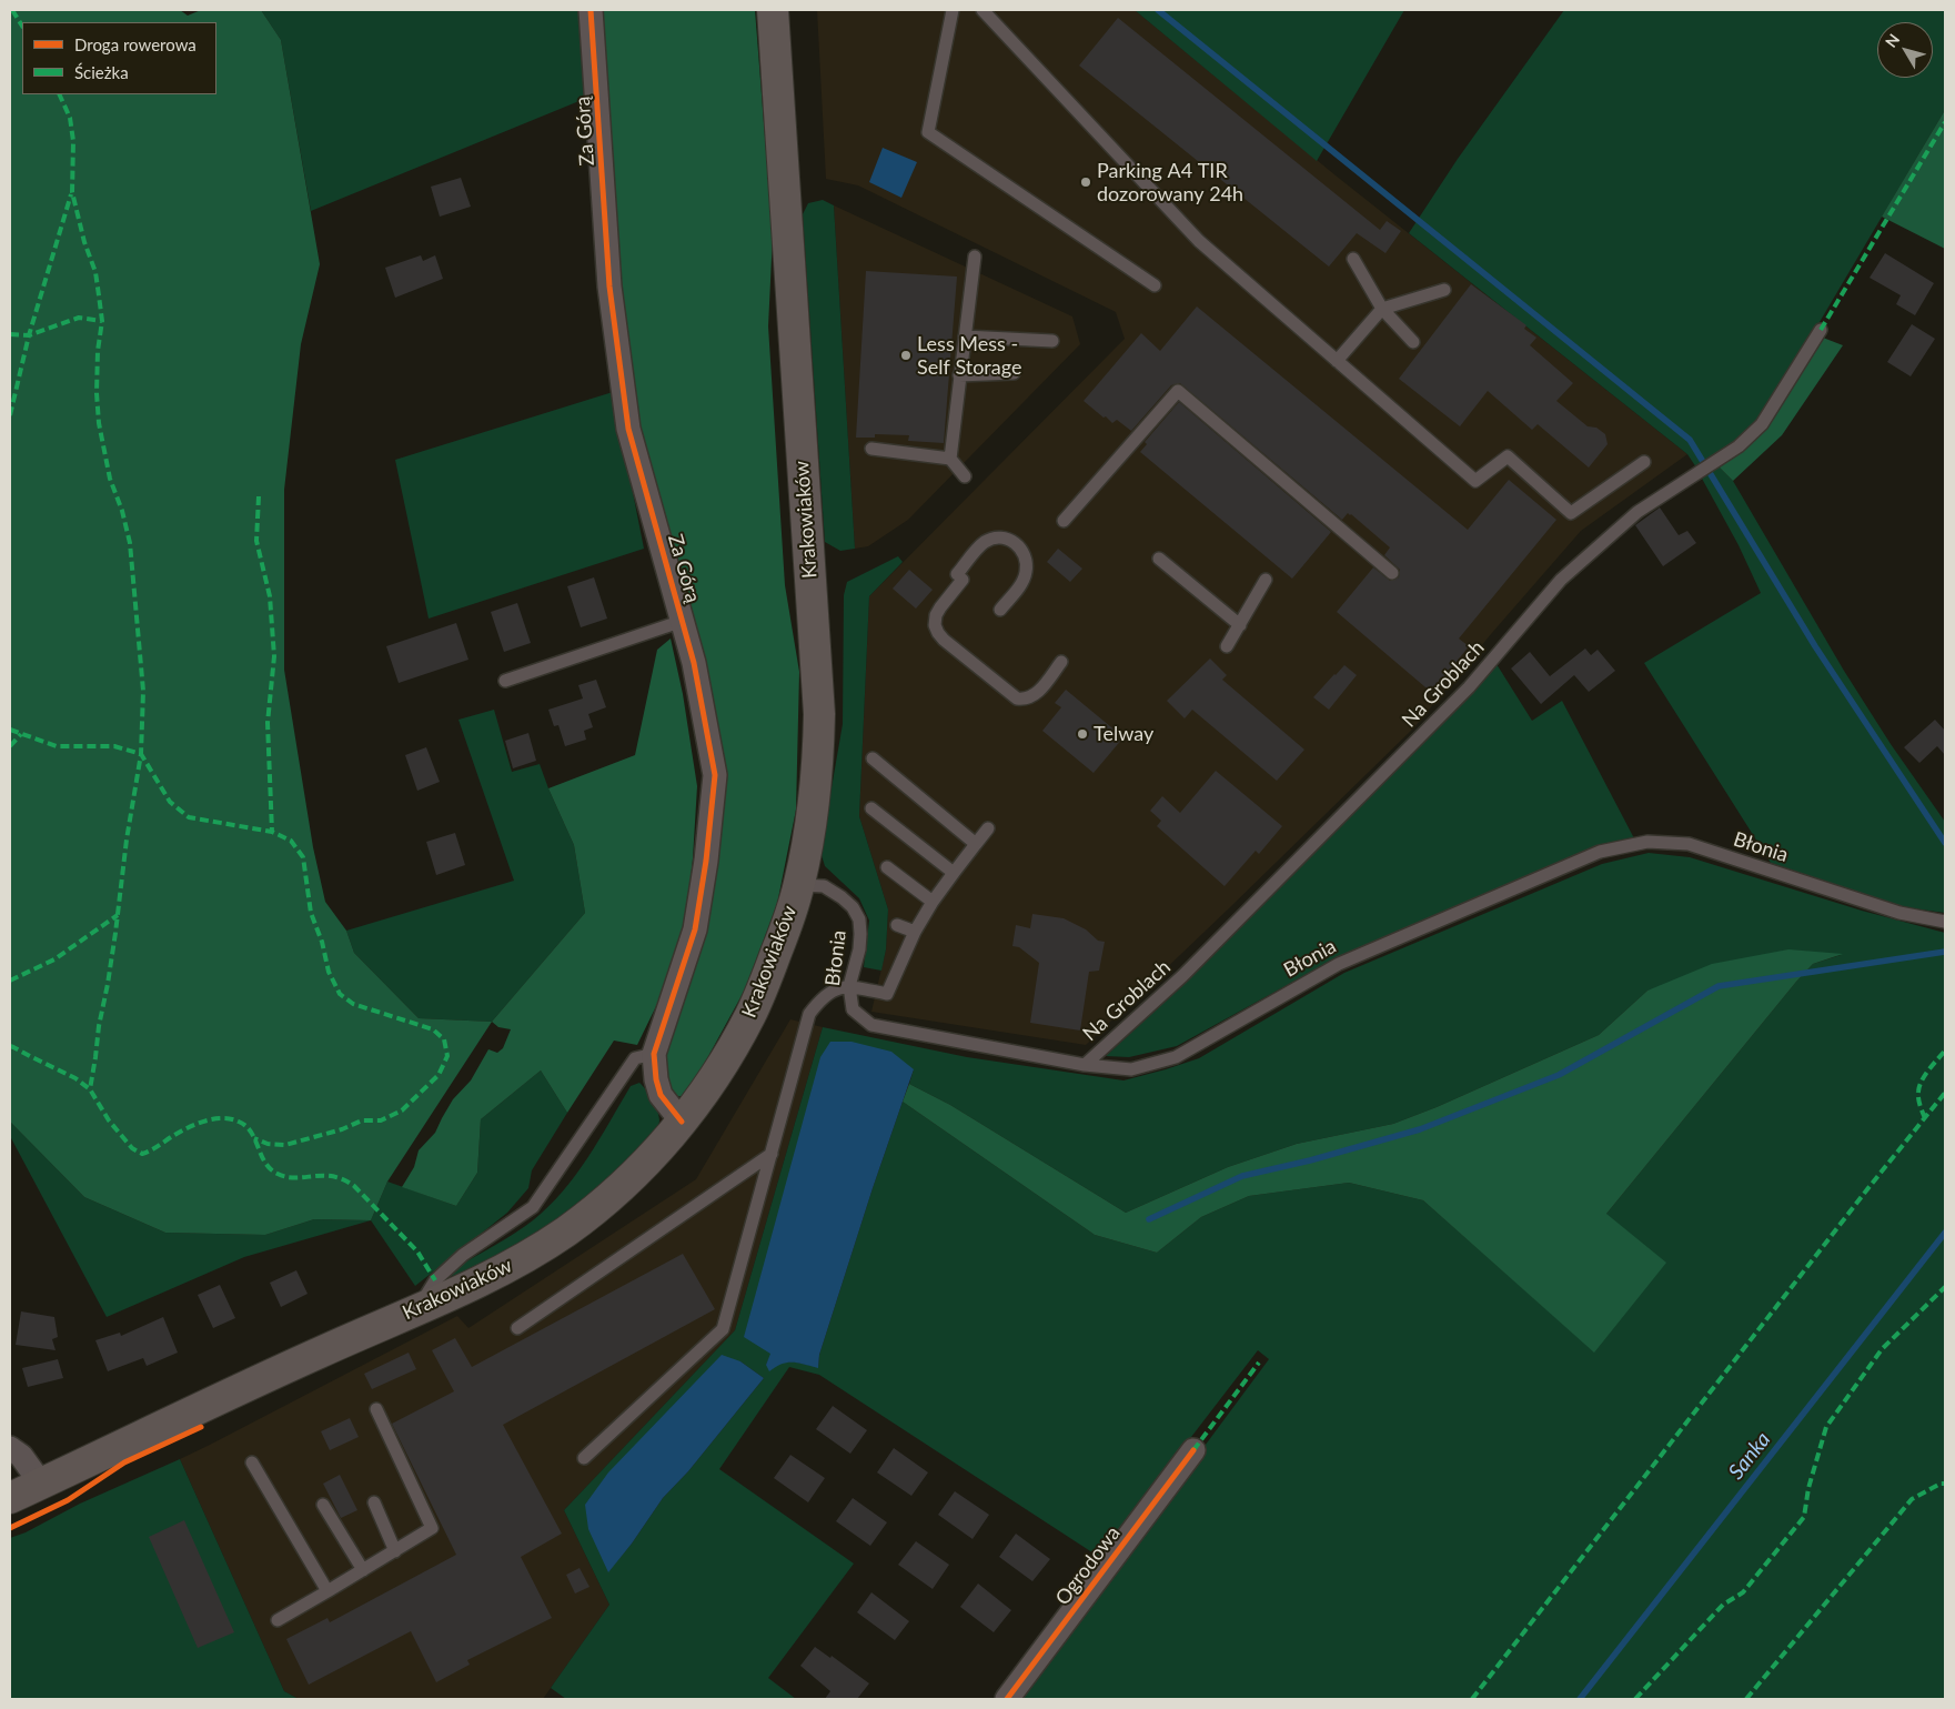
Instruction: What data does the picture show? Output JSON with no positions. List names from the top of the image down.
{
  "streets": {
    "main road": ["Krakowiaków"],
    "street": ["Za Górą", "Ogrodowa"],
    "lane": ["Na Groblach", "Błonia"]
  },
  "crossings": [
    ["Za Górą", "Krakowiaków"],
    ["Krakowiaków", "Błonia"],
    ["Na Groblach", "Błonia"]
  ],
  "water": ["Sanka"],
  "places": ["Parking A4 TIR dozorowany 24h", "Less Mess - Self Storage", "Telway"],
  "legend": ["Droga rowerowa", "Ścieżka"],
  "north": "top left"
}
